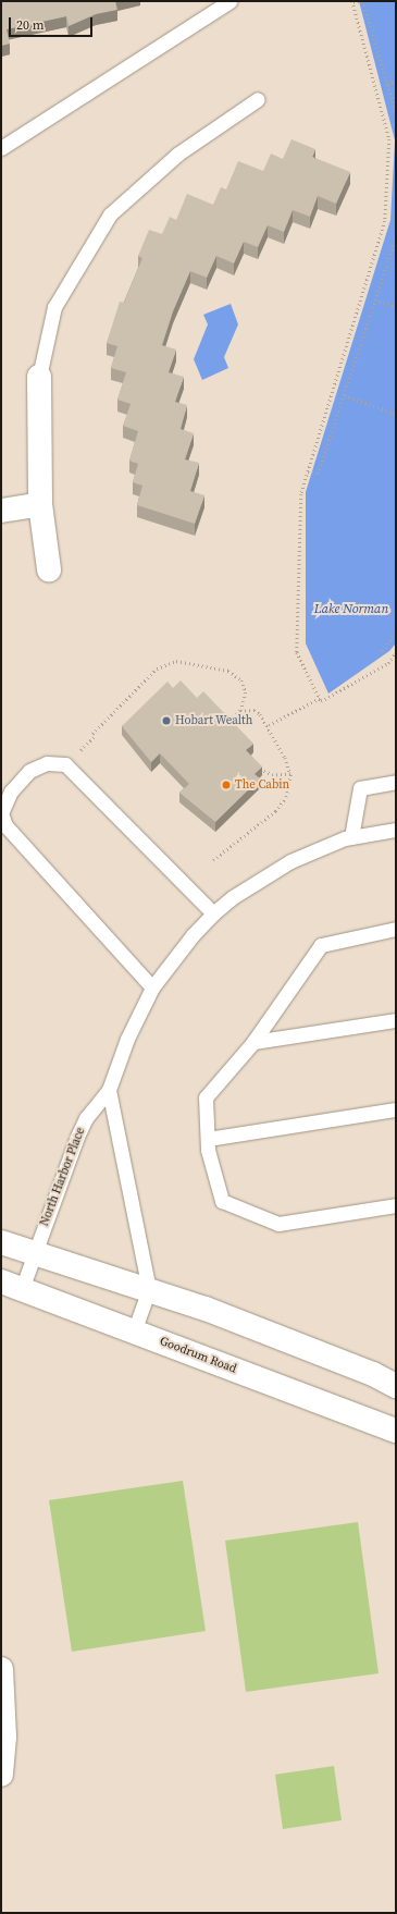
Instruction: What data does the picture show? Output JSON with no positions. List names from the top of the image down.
{
  "streets": {
    "street": ["Goodrum Road"],
    "lane": ["North Harbor Place"]
  },
  "crossings": [
    ["North Harbor Place", "Goodrum Road"]
  ],
  "water": ["Lake Norman"],
  "places": ["Hobart Wealth", "The Cabin"],
  "scale_bar": "20 m"
}
